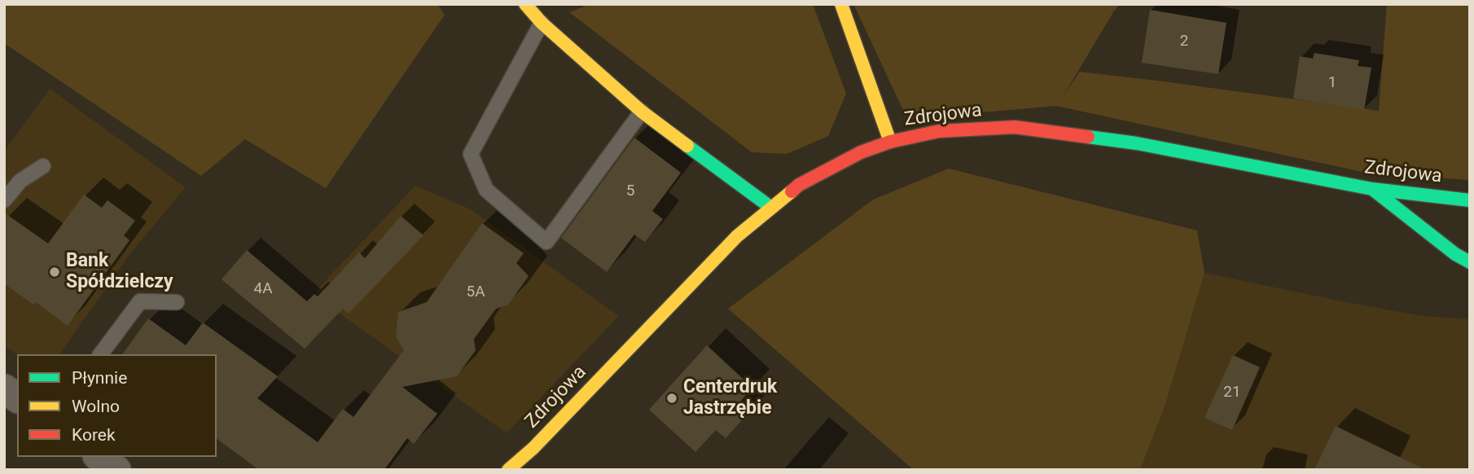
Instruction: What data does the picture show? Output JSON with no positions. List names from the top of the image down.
{
  "streets": {
    "main road": ["Zdrojowa"]
  },
  "places": ["Bank Spółdzielczy", "Centerdruk Jastrzębie"],
  "house_numbers": [
    "2",
    "1",
    "5",
    "4A",
    "5A",
    "21"
  ],
  "legend": ["Płynnie", "Wolno", "Korek"]
}
